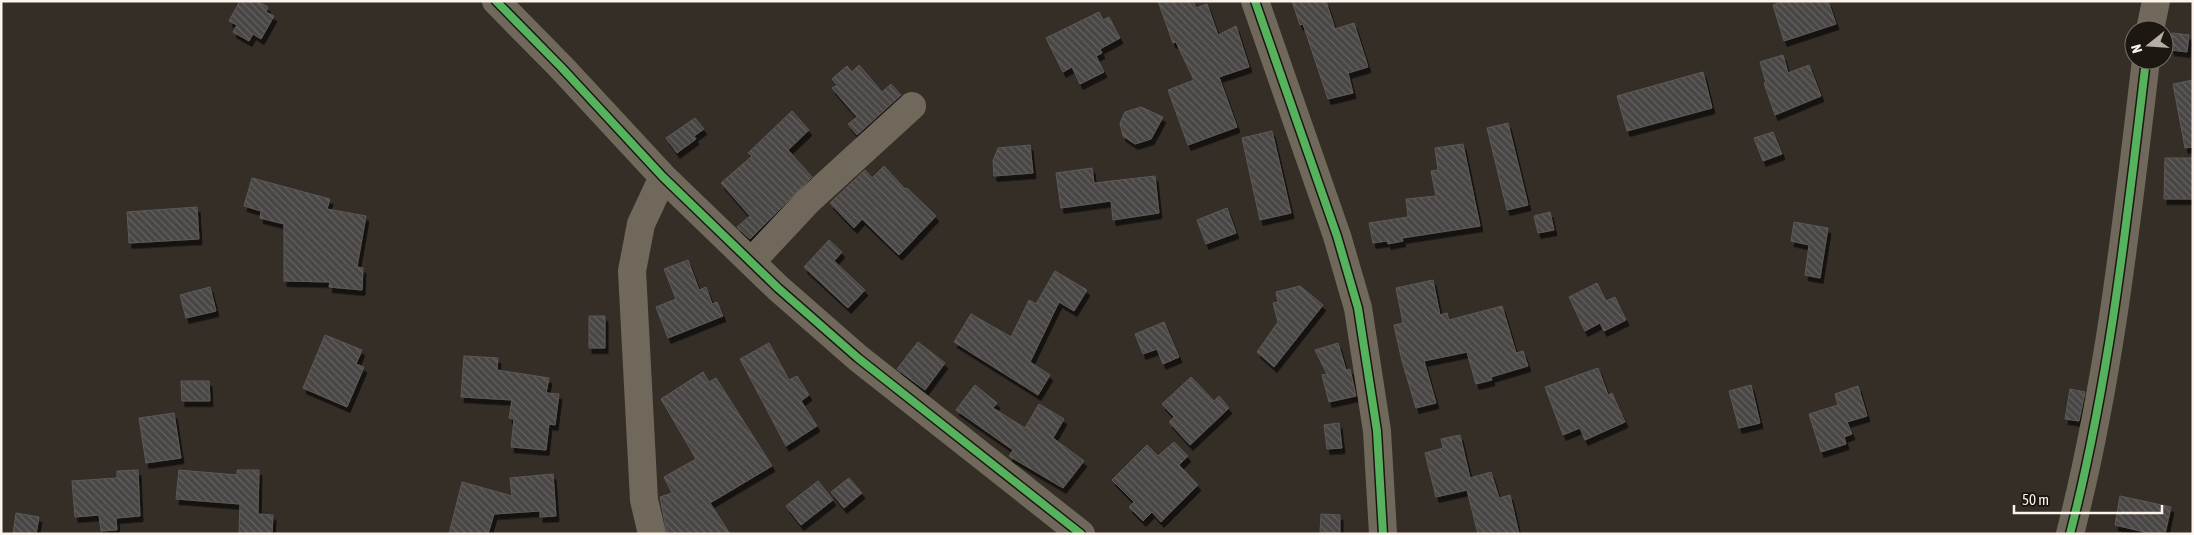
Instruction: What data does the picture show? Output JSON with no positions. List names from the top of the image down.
{
  "scale_bar": "50 m",
  "north": "left"
}
